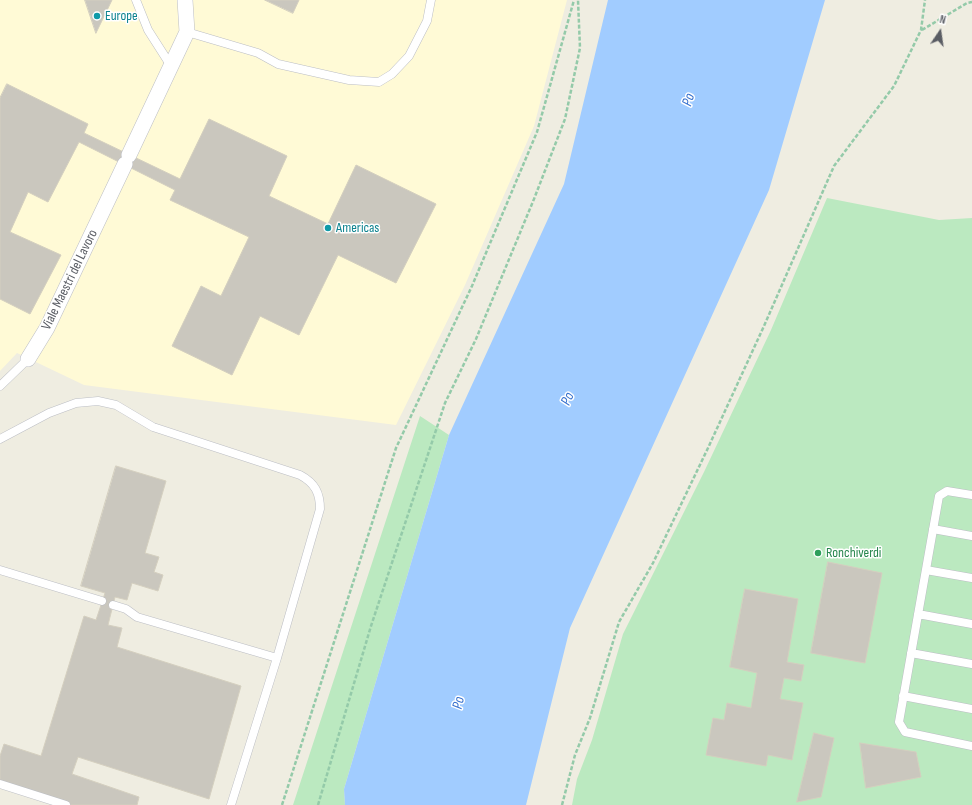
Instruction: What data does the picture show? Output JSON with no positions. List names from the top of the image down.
{
  "streets": {
    "street": ["Viale Maestri del Lavoro"]
  },
  "water": ["Po"],
  "places": ["Europe", "Americas", "Ronchiverdi"],
  "north": "top"
}
